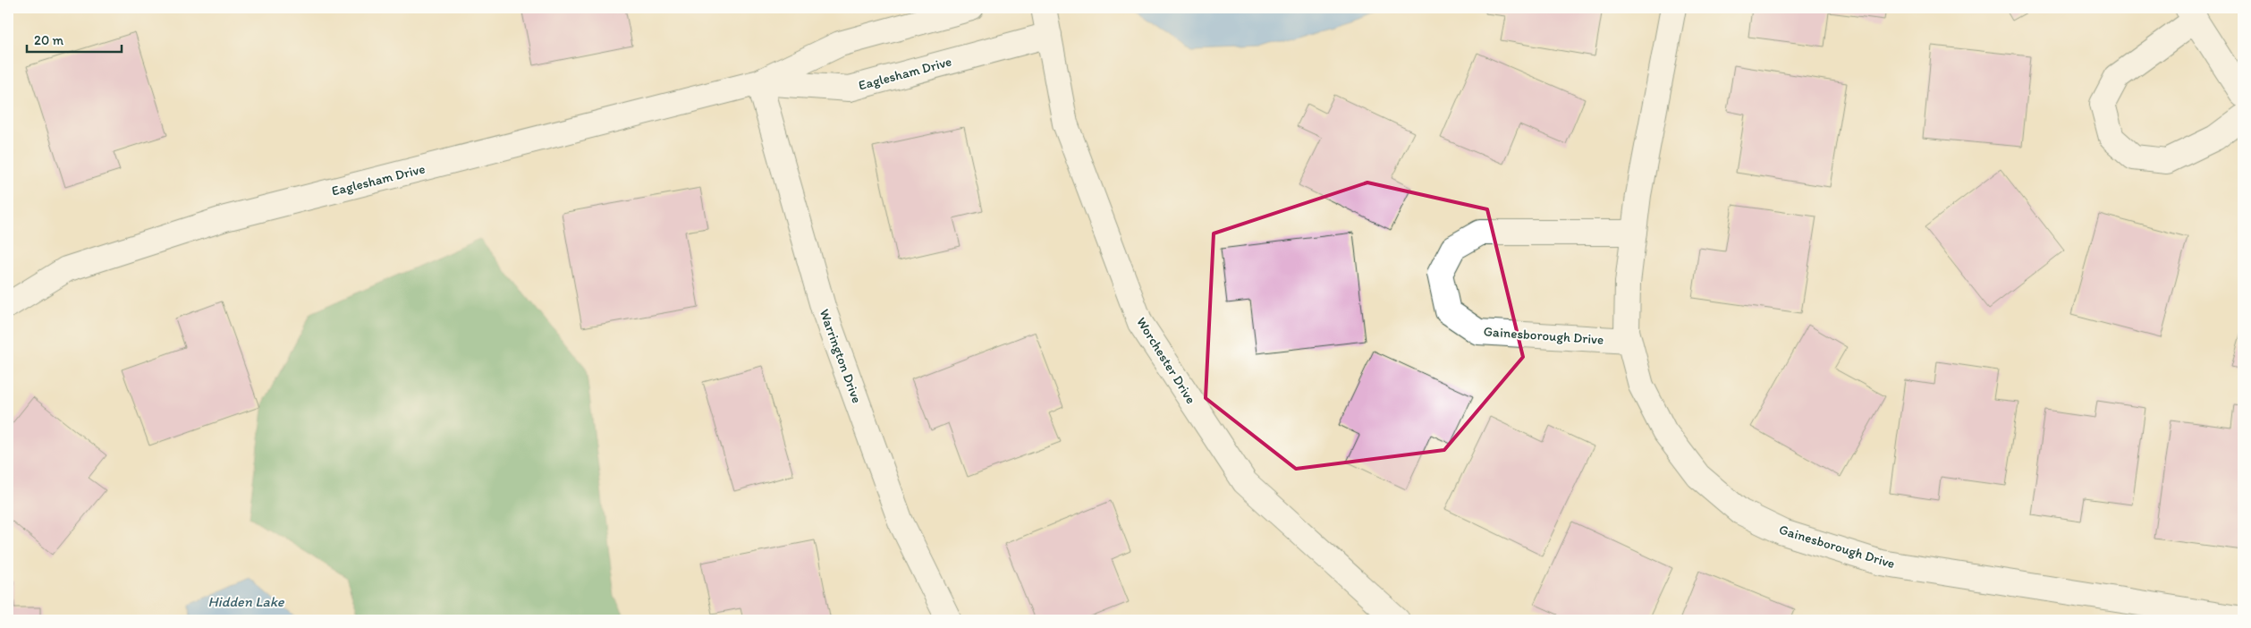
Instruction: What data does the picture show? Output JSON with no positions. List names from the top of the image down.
{
  "streets": {
    "street": [
      "Eaglesham Drive",
      "Gainesborough Drive",
      "Warrington Drive",
      "Worchester Drive"
    ]
  },
  "crossings": [
    ["Eaglesham Drive", "Warrington Drive"],
    ["Eaglesham Drive", "Worchester Drive"]
  ],
  "water": ["Hidden Lake"],
  "scale_bar": "20 m"
}
